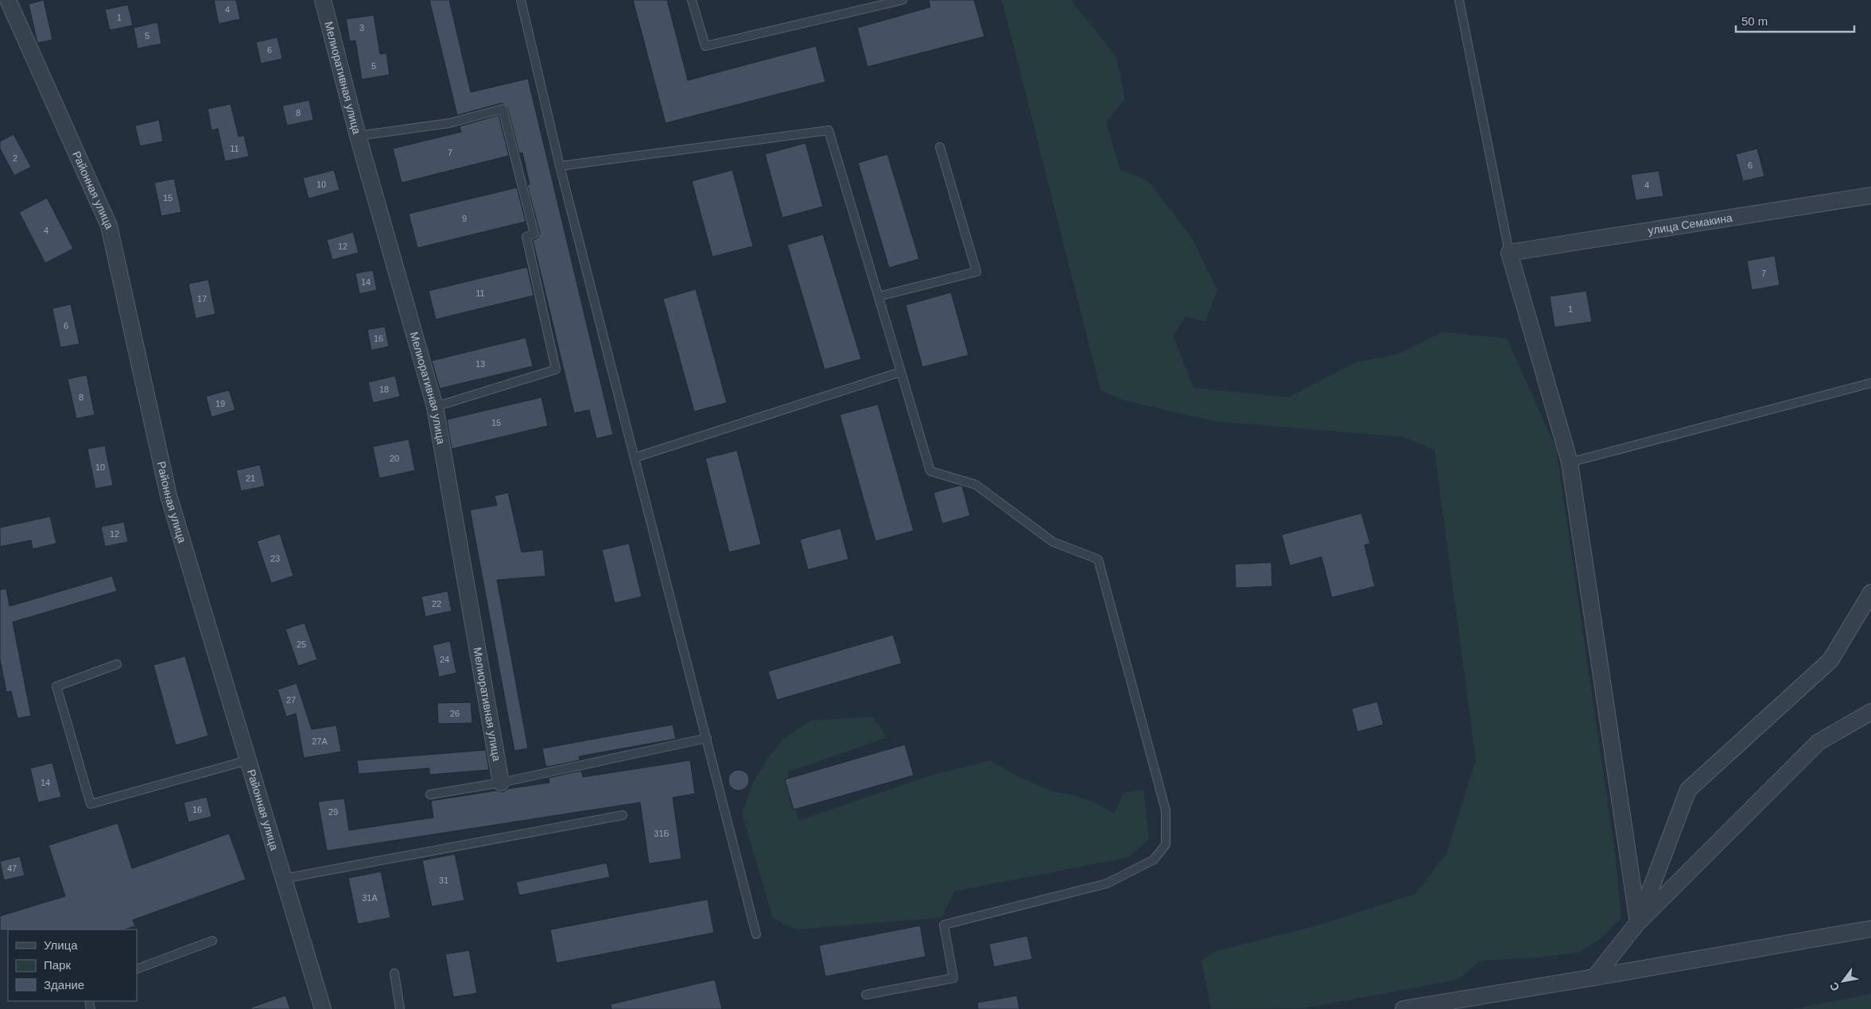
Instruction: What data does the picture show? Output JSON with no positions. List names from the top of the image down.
{
  "streets": {
    "street": ["Мелиоративная улица", "Районная улица", "улица Семакина"]
  },
  "house_numbers": [
    "4",
    "1",
    "3",
    "5",
    "6",
    "5",
    "8",
    "11",
    "7",
    "2",
    "6",
    "10",
    "4",
    "15",
    "9",
    "4",
    "12",
    "7",
    "14",
    "11",
    "17",
    "1",
    "6",
    "16",
    "13",
    "18",
    "8",
    "19",
    "15",
    "20",
    "10",
    "21",
    "12",
    "23",
    "22",
    "25",
    "24",
    "27",
    "26",
    "27А",
    "14",
    "16",
    "29",
    "31Б",
    "47",
    "31",
    "31А"
  ],
  "legend": ["Улица", "Парк", "Здание"],
  "scale_bar": "50 m",
  "north": "bottom left"
}
